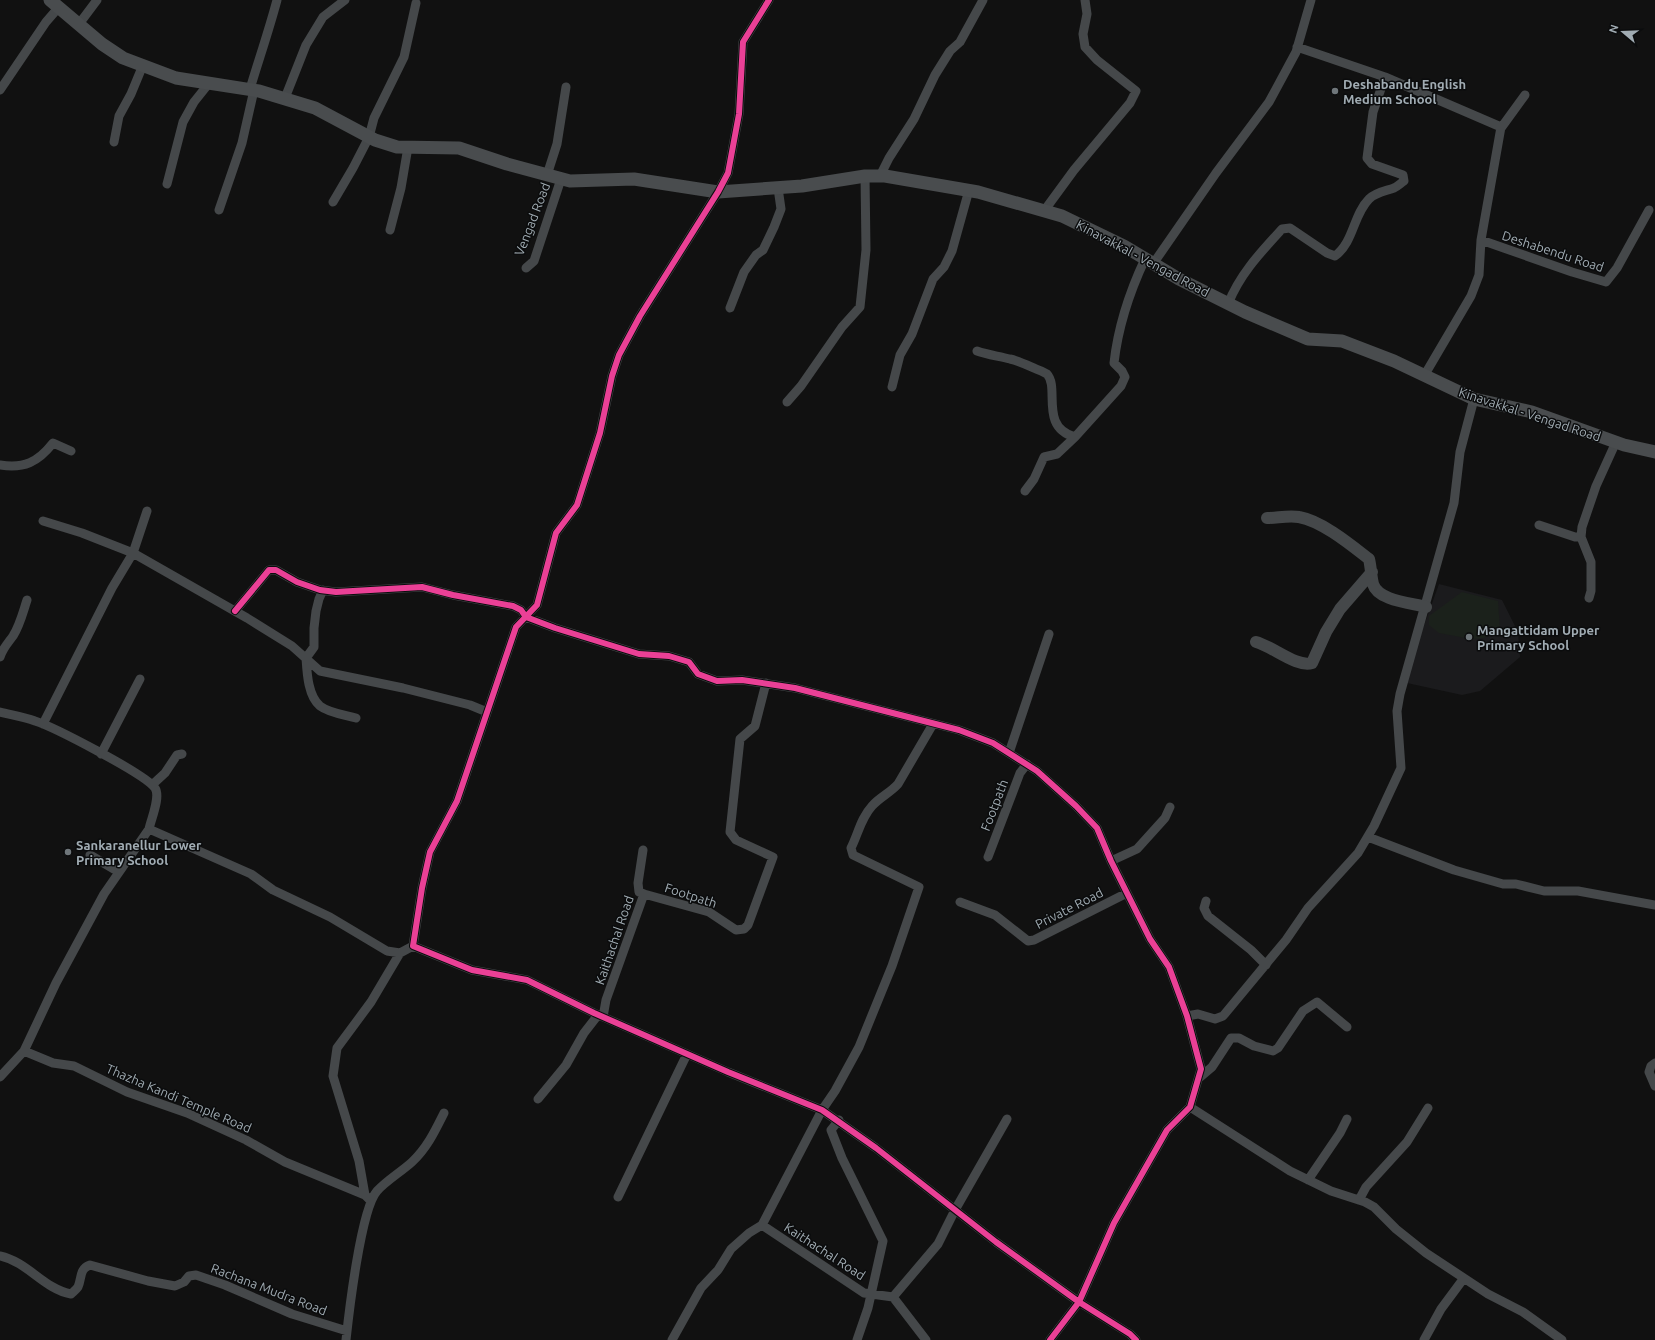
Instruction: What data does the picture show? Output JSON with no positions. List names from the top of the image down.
{
  "streets": {
    "main road": ["Kinavakkal - Vengad Road"],
    "street": [
      "Vengad Road",
      "Deshabendu Road",
      "Footpath",
      "Private Road",
      "Kaithachal Road",
      "Thazha Kandi Temple Road",
      "Rachana Mudra Road"
    ]
  },
  "crossings": [
    ["Vengad Road", "Kinavakkal - Vengad Road"],
    ["Deshabendu Road", "Kinavakkal - Vengad Road"],
    ["Footpath", "Kaithachal Road"]
  ],
  "places": ["Deshabandu English Medium School", "Mangattidam Upper Primary School", "Sankaranellur Lower Primary School"],
  "north": "left"
}
